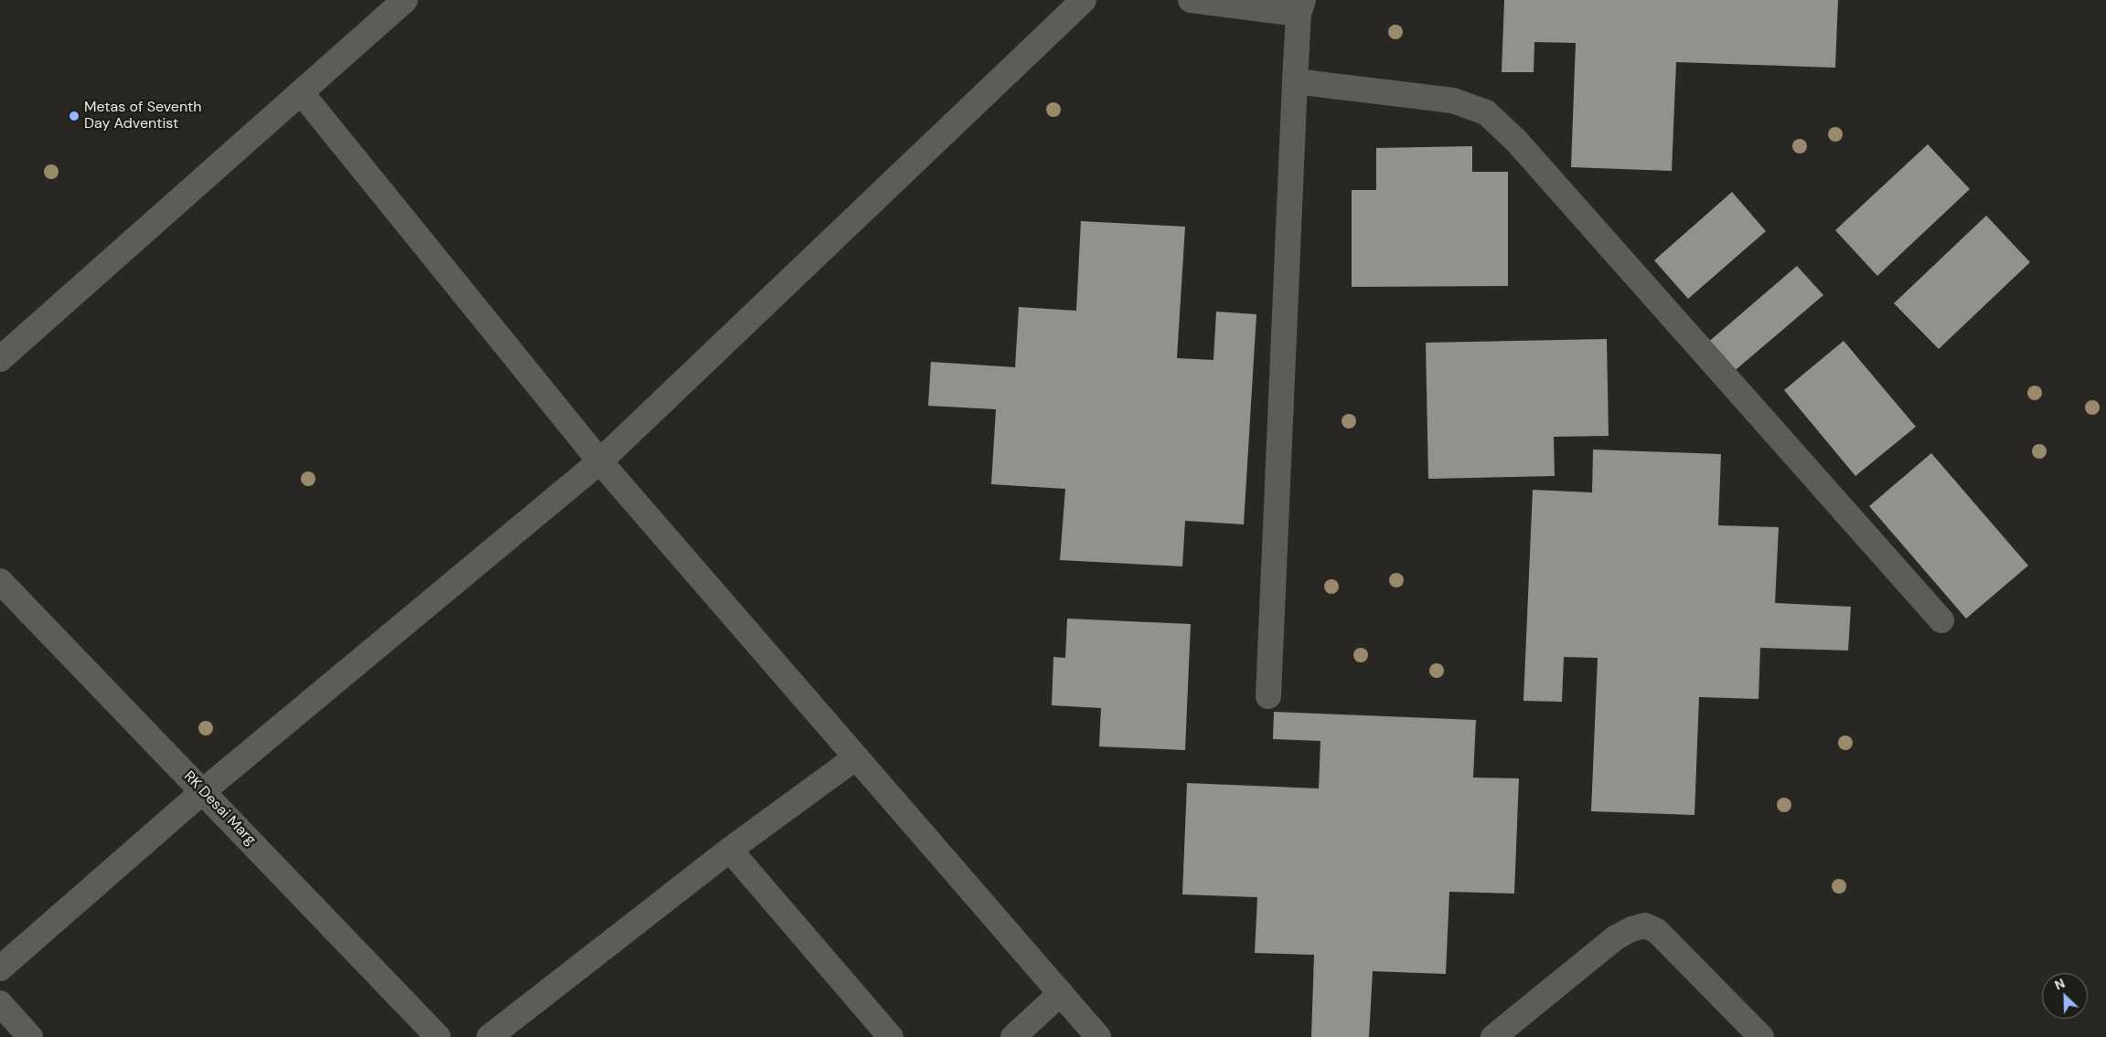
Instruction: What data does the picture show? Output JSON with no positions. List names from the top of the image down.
{
  "streets": {
    "street": ["RK Desai Marg"]
  },
  "places": ["Metas of Seventh Day Adventist"],
  "north": "top left"
}
